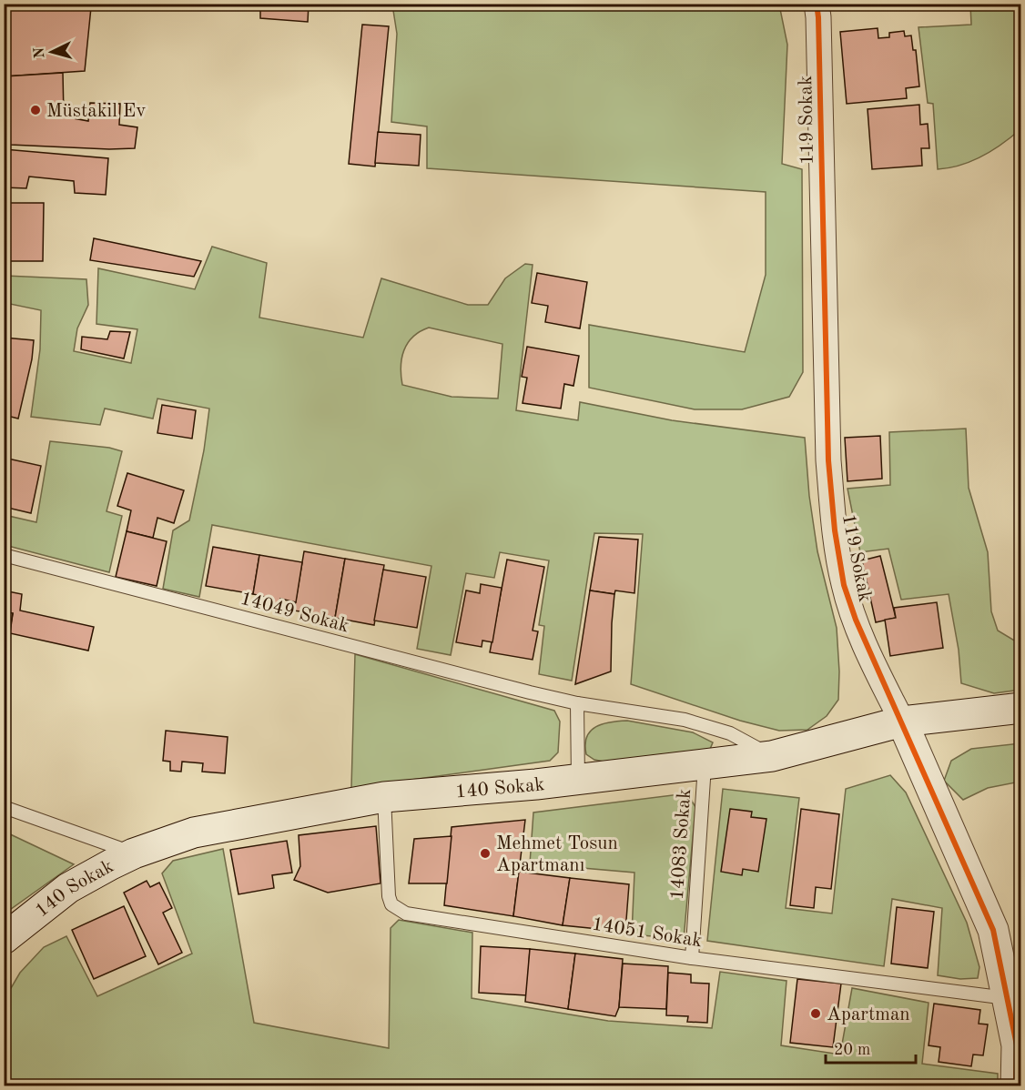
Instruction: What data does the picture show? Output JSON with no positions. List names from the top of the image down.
{
  "streets": {
    "main road": ["119 Sokak", "140 Sokak"],
    "lane": ["14049 Sokak", "14083 Sokak", "14051 Sokak"]
  },
  "crossings": [
    ["119 Sokak", "140 Sokak"],
    ["119 Sokak", "14051 Sokak"],
    ["14049 Sokak", "140 Sokak"],
    ["140 Sokak", "14083 Sokak"],
    ["140 Sokak", "14051 Sokak"],
    ["14083 Sokak", "14051 Sokak"]
  ],
  "places": ["Müstakil Ev", "Mehmet Tosun Apartmanı", "Apartman"],
  "scale_bar": "20 m",
  "north": "left"
}
